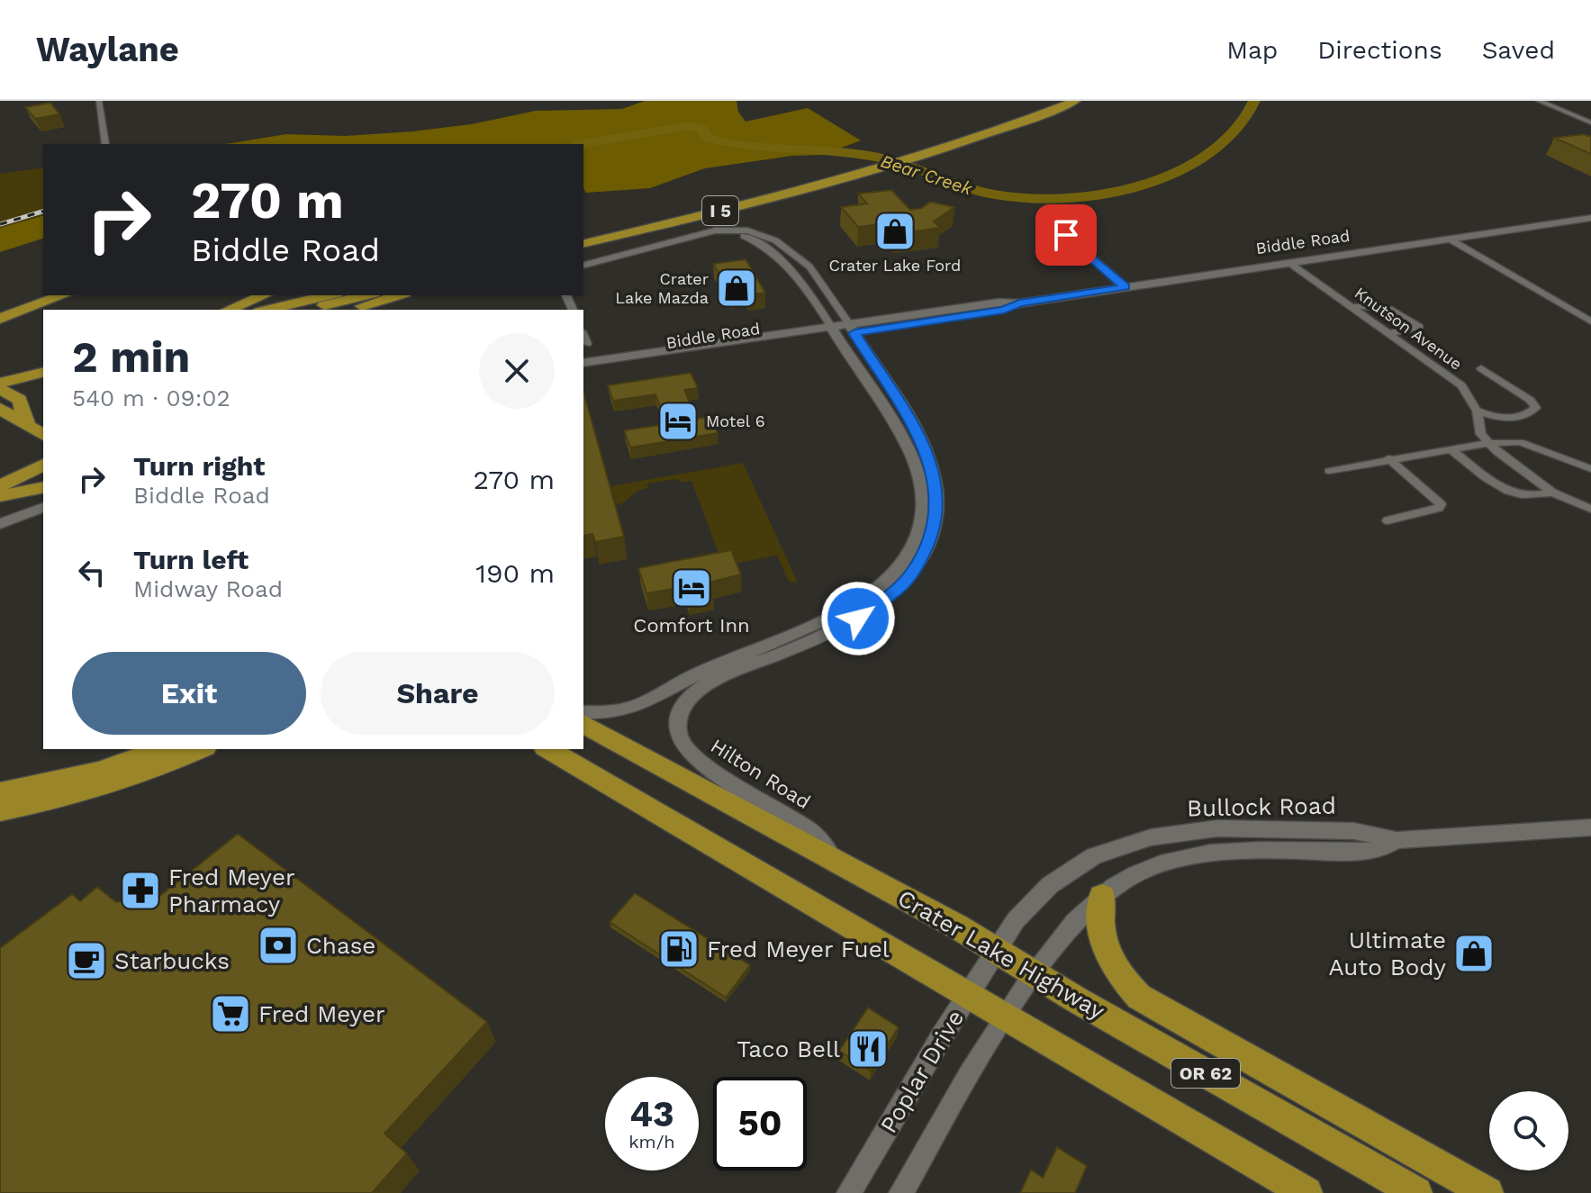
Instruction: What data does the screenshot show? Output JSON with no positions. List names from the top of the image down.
{
  "streets": {
    "highway": ["I 5", "Crater Lake Highway", "OR 62"],
    "main road": [
      "Biddle Road",
      "Hilton Road",
      "Bullock Road",
      "Poplar Drive"
    ],
    "street": ["Knutson Avenue"]
  },
  "crossings": [
    ["Biddle Road", "Knutson Avenue"],
    ["Biddle Road", "Hilton Road"],
    ["Hilton Road", "Crater Lake Highway"],
    ["Bullock Road", "Crater Lake Highway"],
    ["Bullock Road", "Poplar Drive"],
    ["Crater Lake Highway", "Poplar Drive"],
    ["Poplar Drive", "OR 62"]
  ],
  "water": ["Bear Creek"],
  "places": {
    "shop": ["Crater Lake Ford", "Crater Lake Mazda", "Ultimate Auto Body"],
    "hotel": ["Motel 6", "Comfort Inn"],
    "pharmacy": ["Fred Meyer Pharmacy"],
    "bank": ["Chase"],
    "fuel station": ["Fred Meyer Fuel"],
    "cafe": ["Starbucks"],
    "supermarket": ["Fred Meyer"],
    "restaurant": ["Taco Bell"]
  },
  "page": {
    "header": "Waylane",
    "nav": ["Map", "Directions", "Saved"],
    "turn": ["270 m", "Biddle Road"],
    "heading": ["2 min", "540 m · 09:02"],
    "list": [
      {
        "name": "Turn right",
        "note": "Biddle Road",
        "value": "270 m"
      },
      {
        "name": "Turn left",
        "note": "Midway Road",
        "value": "190 m"
      }
    ],
    "buttons": ["Exit", "Share"],
    "speed": "43 km/h",
    "limit": "50"
  }
}
